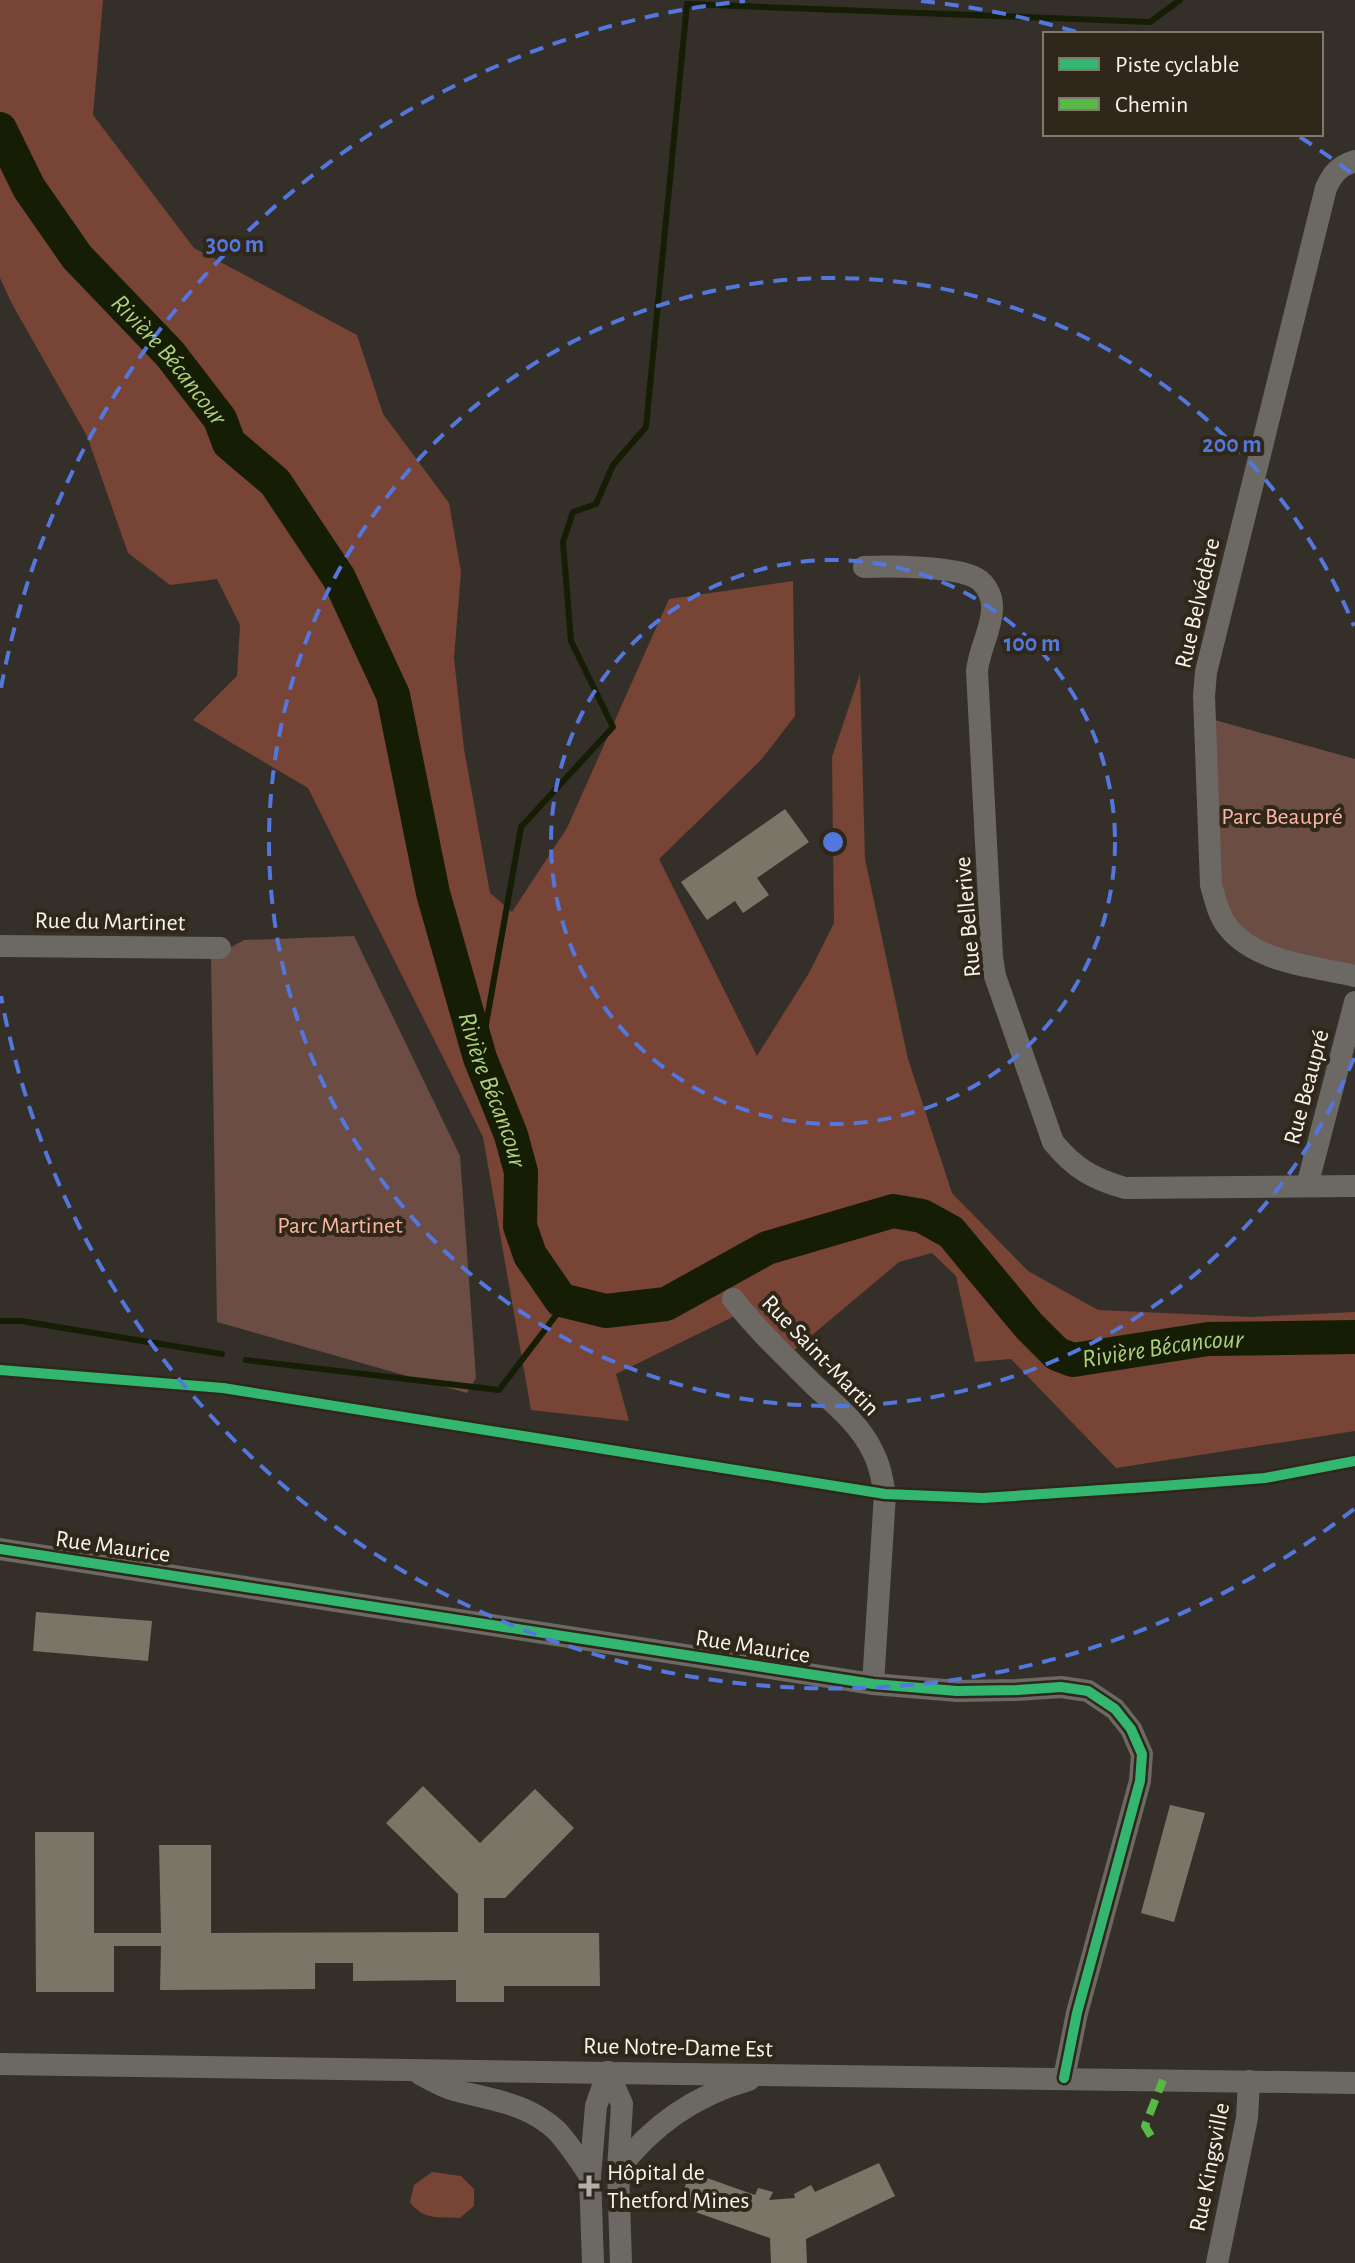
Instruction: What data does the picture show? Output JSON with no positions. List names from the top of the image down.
{
  "streets": {
    "street": [
      "Rue Belvédère",
      "Rue Bellerive",
      "Rue du Martinet",
      "Rue Beaupré",
      "Rue Saint-Martin",
      "Rue Maurice",
      "Rue Notre-Dame Est",
      "Rue Kingsville"
    ]
  },
  "crossings": [
    ["Rue Bellerive", "Rue Beaupré"],
    ["Rue Saint-Martin", "Rue Maurice"],
    ["Rue Maurice", "Rue Notre-Dame Est"],
    ["Rue Notre-Dame Est", "Rue Kingsville"]
  ],
  "water": ["Rivière Bécancour"],
  "parks": ["Parc Beaupré", "Parc Martinet"],
  "places": {
    "health": ["Hôpital de Thetford Mines"]
  },
  "legend": ["Piste cyclable", "Chemin"],
  "rings": ["300 m", "200 m", "100 m"]
}
